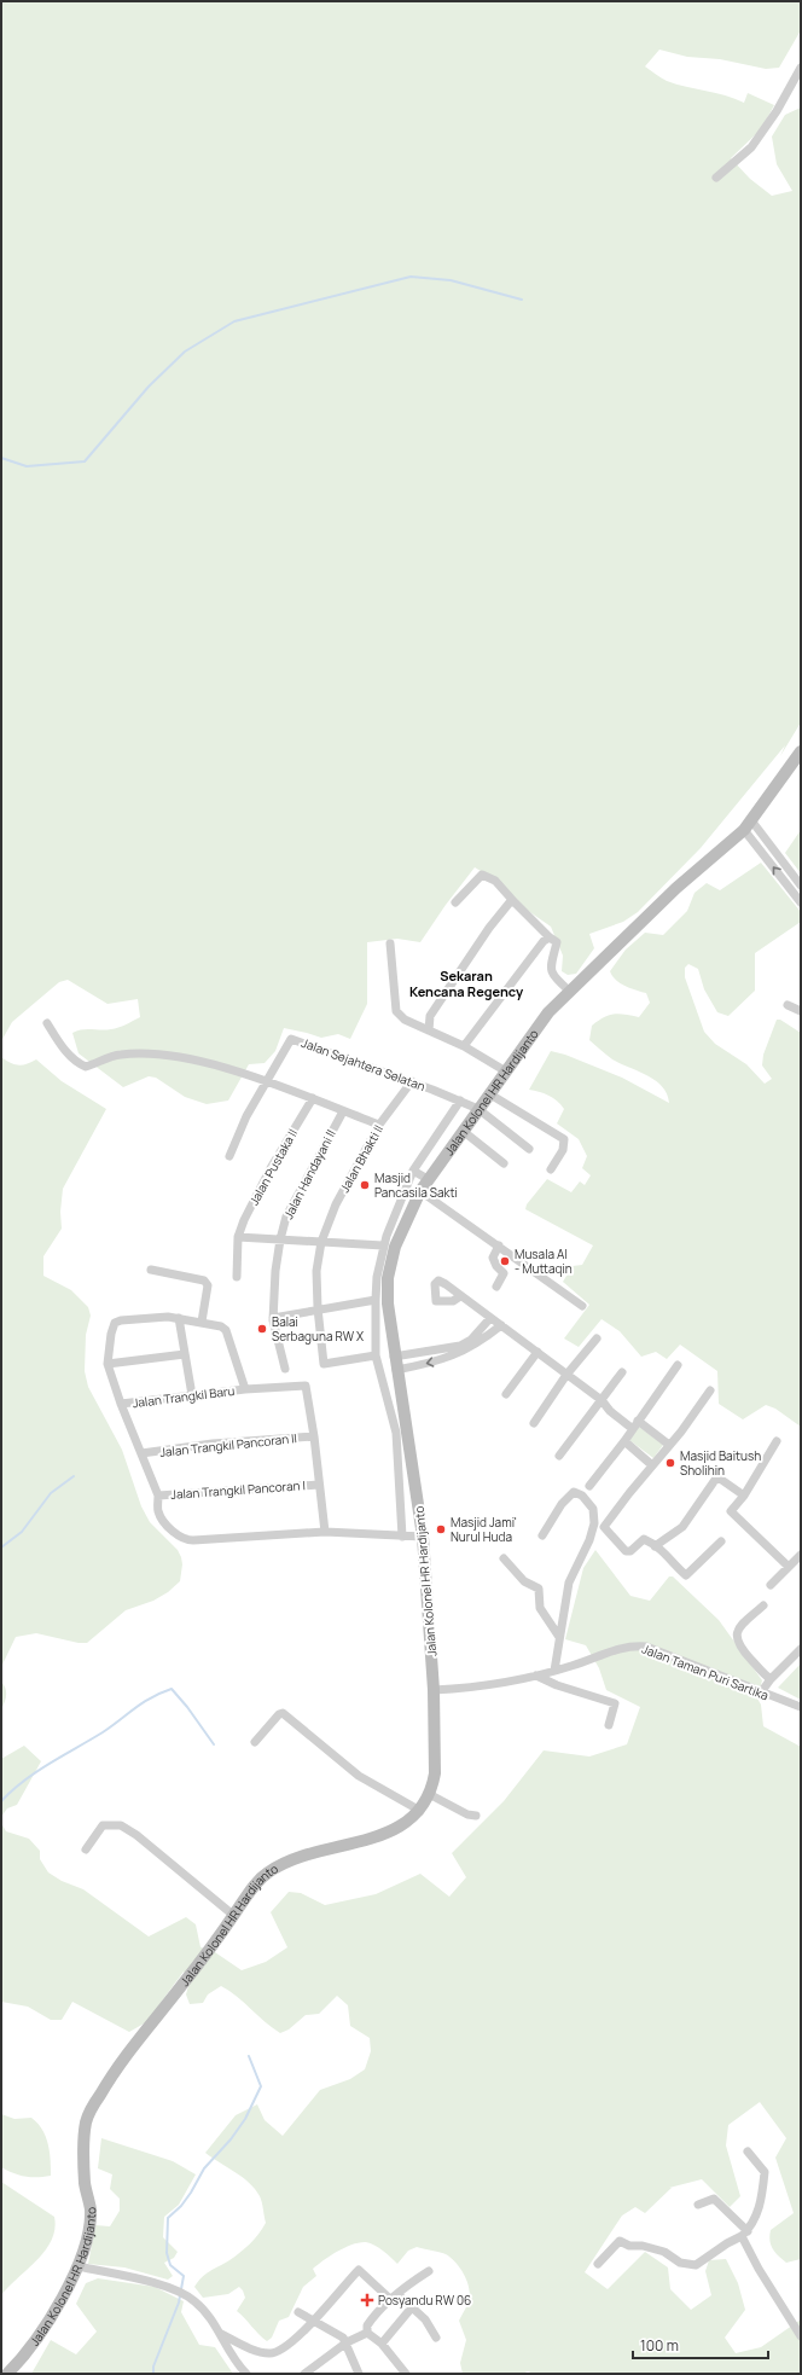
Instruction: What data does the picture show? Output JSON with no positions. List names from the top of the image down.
{
  "streets": {
    "main road": ["Jalan Kolonel HR Hardijanto"],
    "street": [
      "Jalan Sejahtera Selatan",
      "Jalan Bhakti II",
      "Jalan Pustaka II",
      "Jalan Handayani II",
      "Jalan Trangkil Baru",
      "Jalan Trangkil Pancoran II",
      "Jalan Trangkil Pancoran I",
      "Jalan Taman Puri Sartika"
    ]
  },
  "crossings": [
    ["Jalan Sejahtera Selatan", "Jalan Kolonel HR Hardijanto"],
    ["Jalan Sejahtera Selatan", "Jalan Bhakti II"],
    ["Jalan Kolonel HR Hardijanto", "Jalan Trangkil Baru"],
    ["Jalan Kolonel HR Hardijanto", "Jalan Taman Puri Sartika"],
    ["Jalan Trangkil Baru", "Jalan Trangkil Pancoran II"],
    ["Jalan Trangkil Baru", "Jalan Trangkil Pancoran I"]
  ],
  "districts": ["Sekaran Kencana Regency"],
  "places": {
    "other": [
      "Masjid Pancasila Sakti",
      "Musala Al - Muttaqin",
      "Balai Serbaguna RW X",
      "Masjid Baitush Sholihin",
      "Masjid Jami' Nurul Huda"
    ],
    "health": ["Posyandu RW 06"]
  },
  "scale_bar": "100 m"
}
